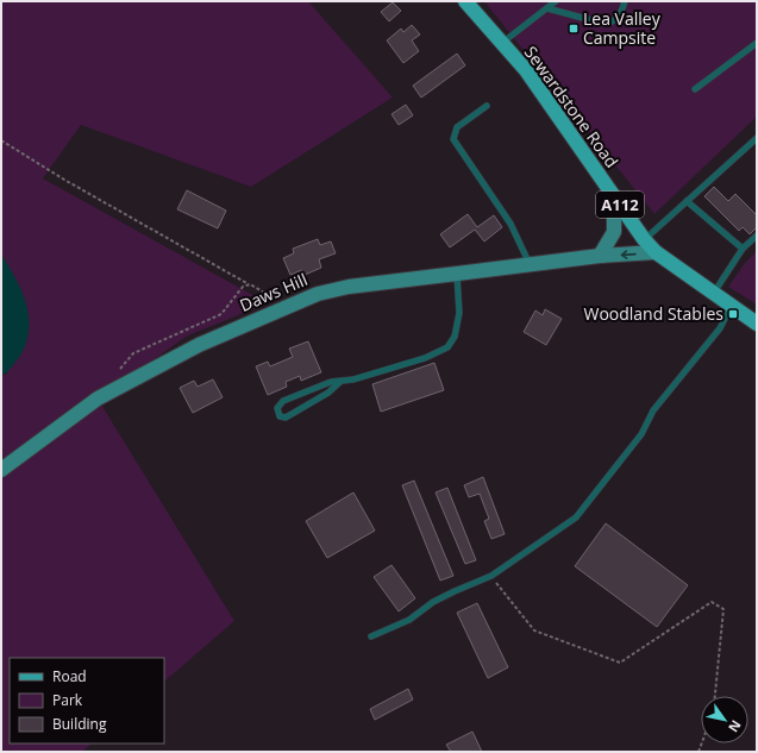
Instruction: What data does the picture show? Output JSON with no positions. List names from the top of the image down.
{
  "streets": {
    "main road": ["Sewardstone Road", "A112"],
    "street": ["Daws Hill"]
  },
  "crossings": [
    ["Sewardstone Road", "Daws Hill"]
  ],
  "places": {
    "transit": ["Lea Valley Campsite", "Woodland Stables"]
  },
  "legend": ["Road", "Park", "Building"],
  "north": "bottom right"
}
